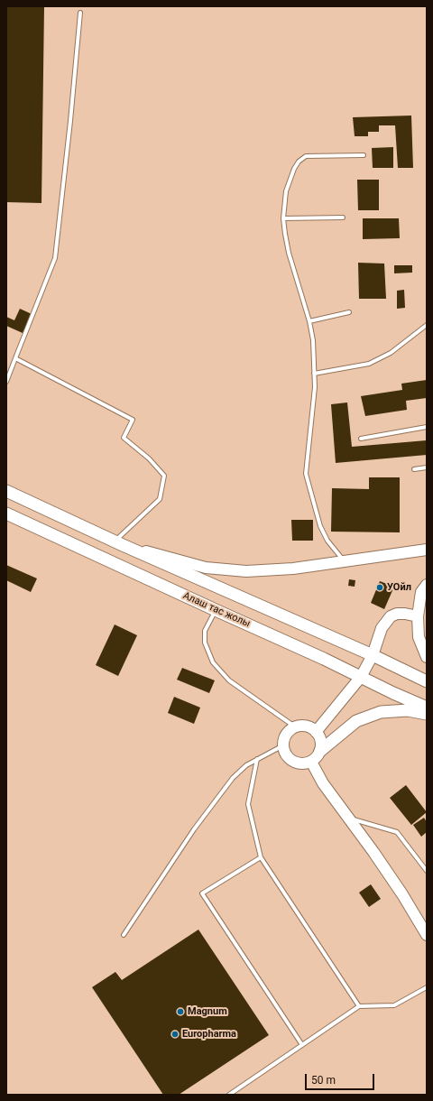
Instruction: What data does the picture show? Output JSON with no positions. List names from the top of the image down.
{
  "streets": {
    "main road": ["Алаш тас жолы"]
  },
  "places": ["УОйл", "Magnum", "Europharma"],
  "scale_bar": "50 m"
}
